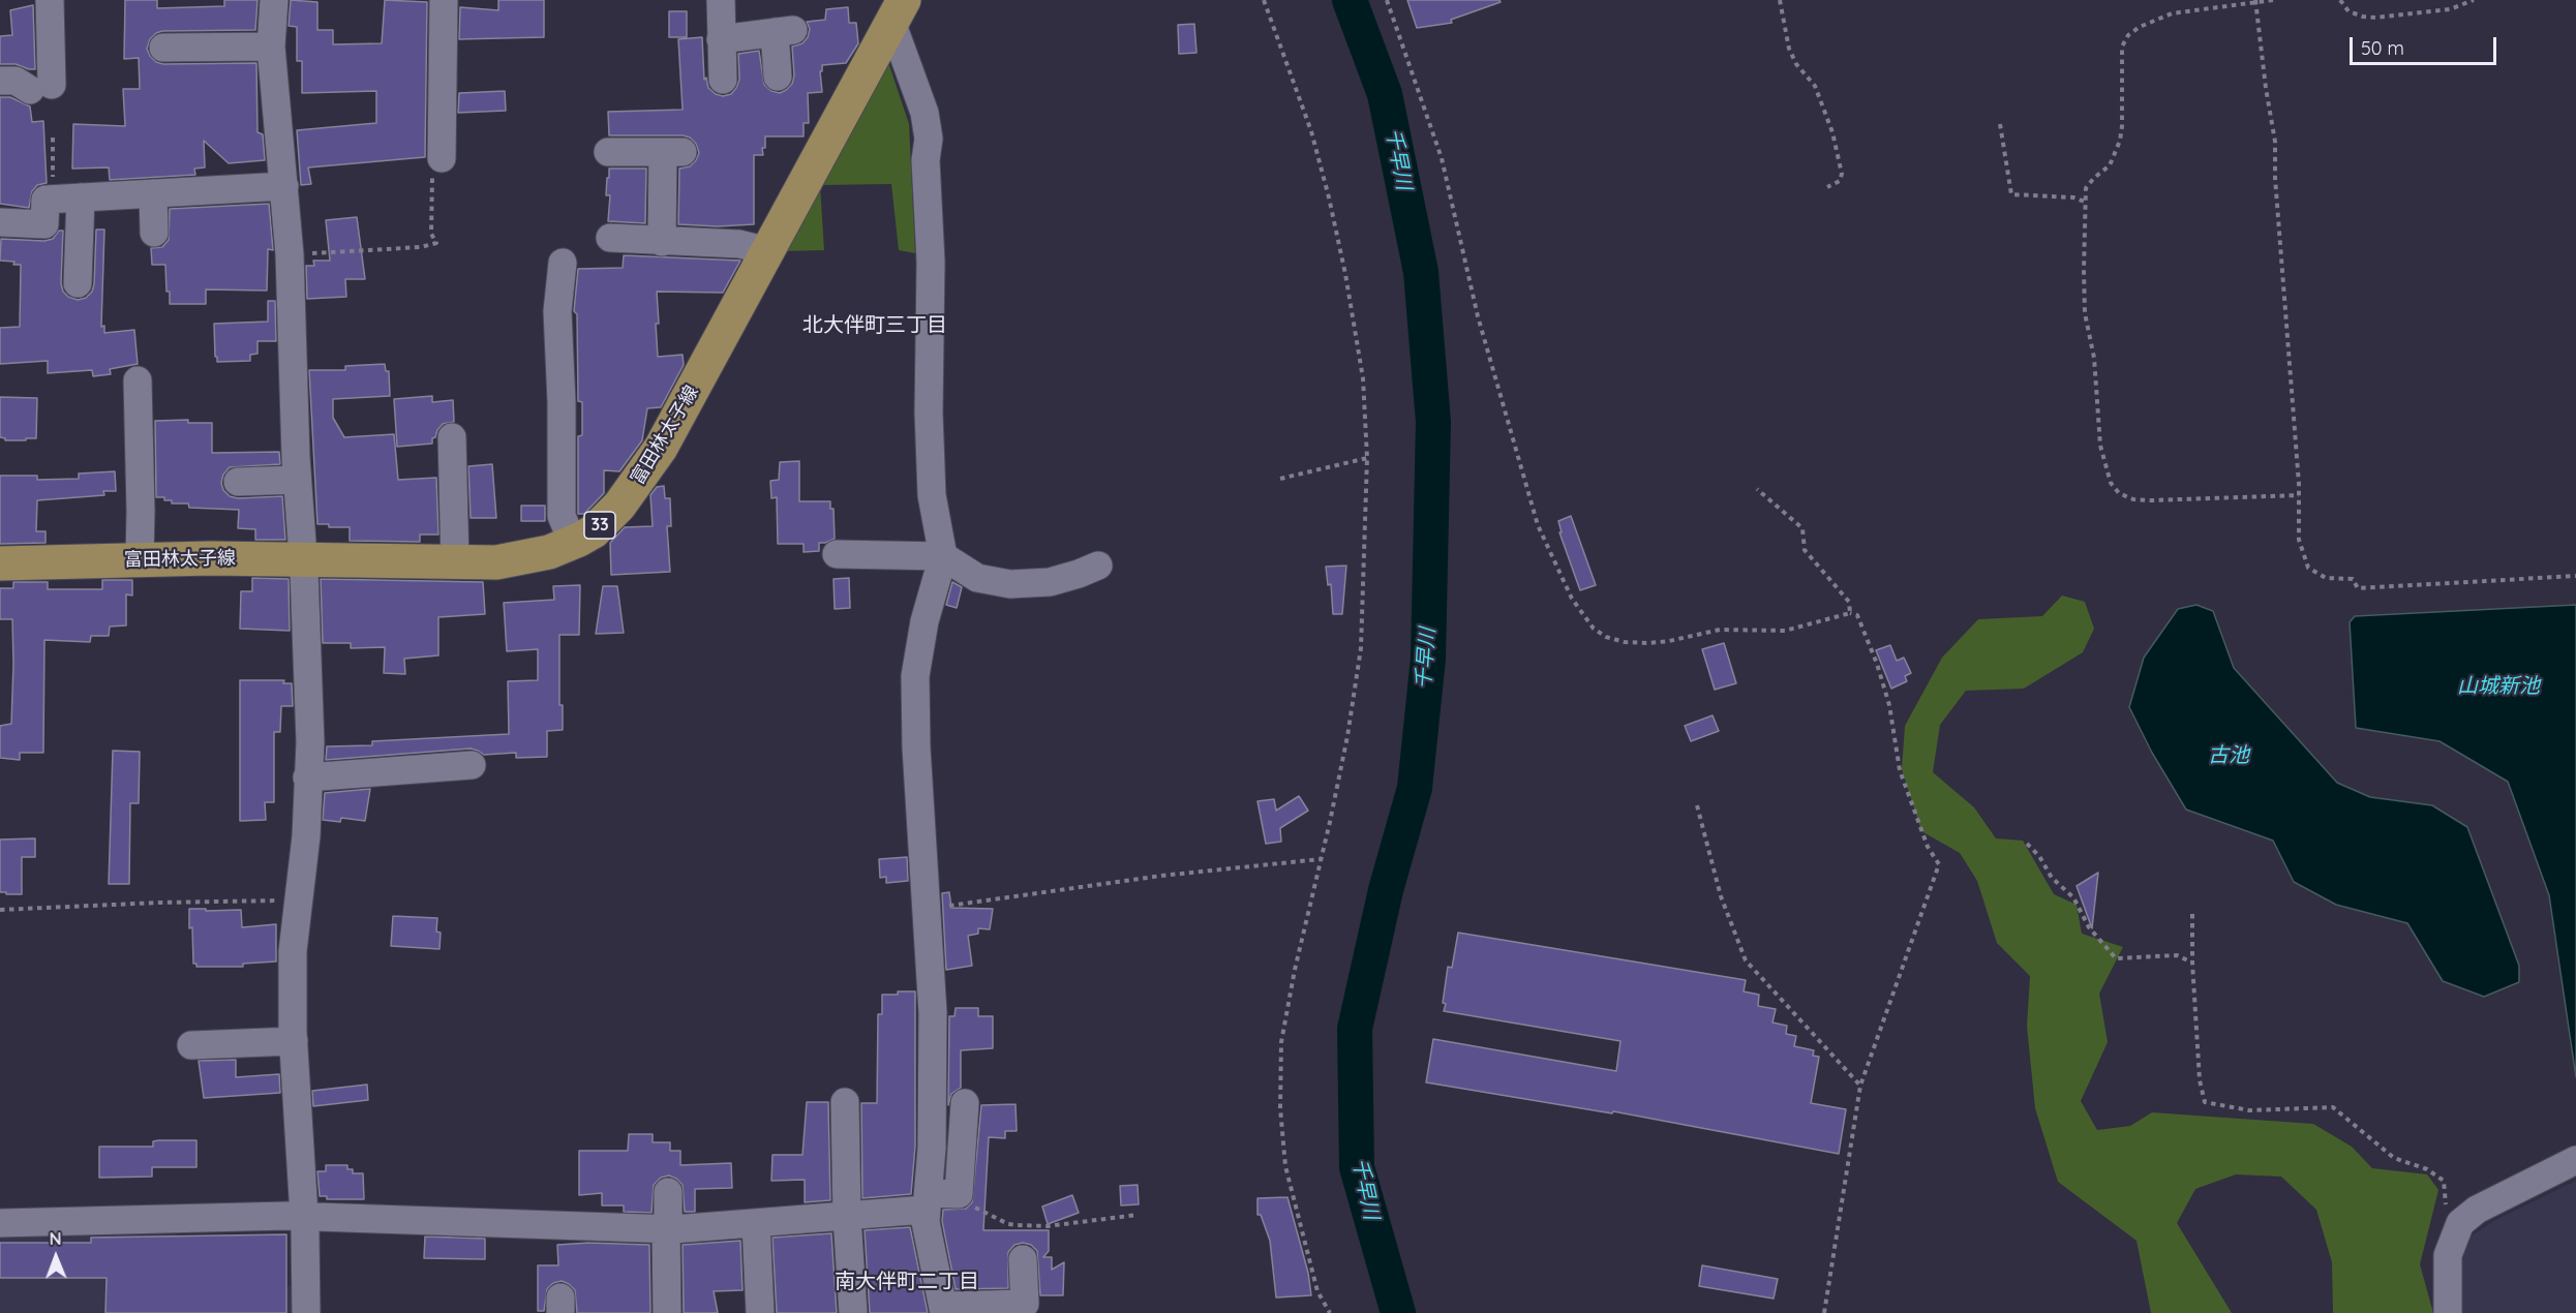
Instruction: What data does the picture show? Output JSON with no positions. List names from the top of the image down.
{
  "streets": {
    "main road": ["富田林太子線", "33"]
  },
  "districts": ["北大伴町三丁目", "南大伴町二丁目"],
  "water": ["千早川", "山城新池", "古池"],
  "scale_bar": "50 m",
  "north": "top"
}
